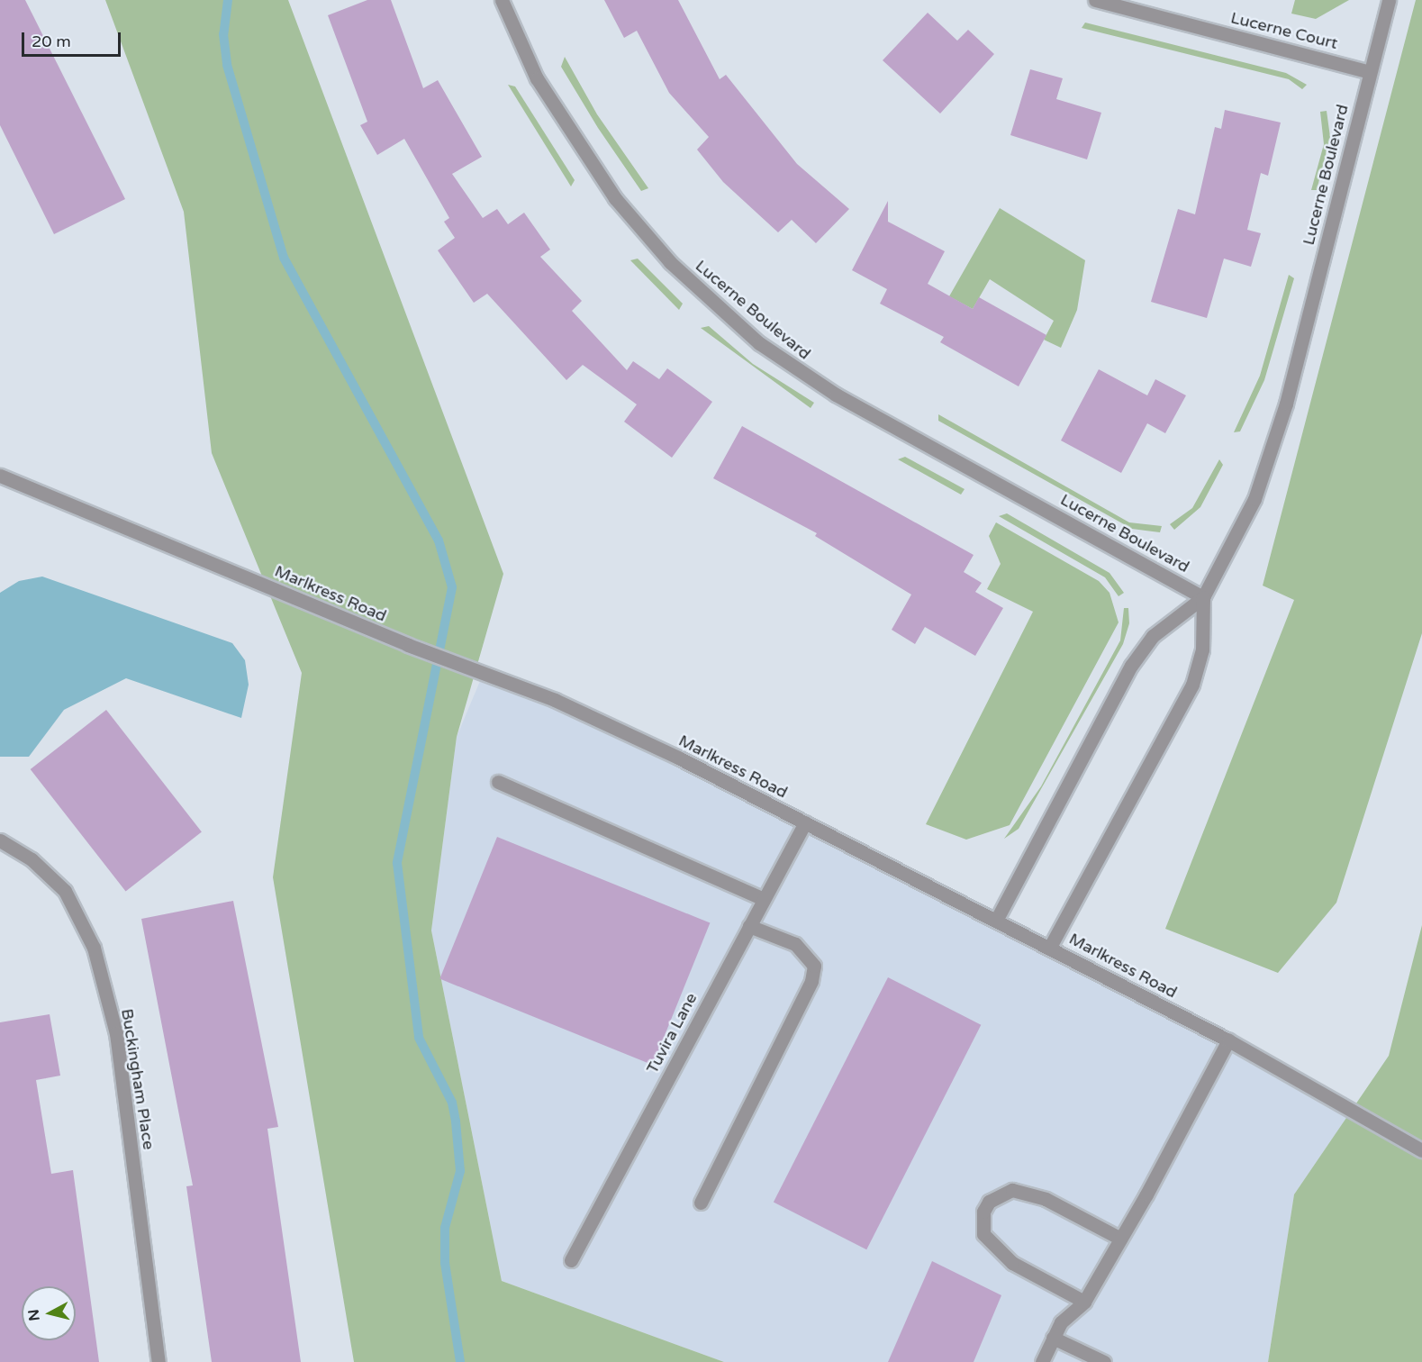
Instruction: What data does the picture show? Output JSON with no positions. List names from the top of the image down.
{
  "streets": {
    "street": [
      "Lucerne Court",
      "Lucerne Boulevard",
      "Marlkress Road",
      "Tuvira Lane",
      "Buckingham Place"
    ]
  },
  "crossings": [
    ["Lucerne Court", "Lucerne Boulevard"],
    ["Lucerne Boulevard", "Marlkress Road"],
    ["Marlkress Road", "Tuvira Lane"]
  ],
  "scale_bar": "20 m",
  "north": "left"
}
